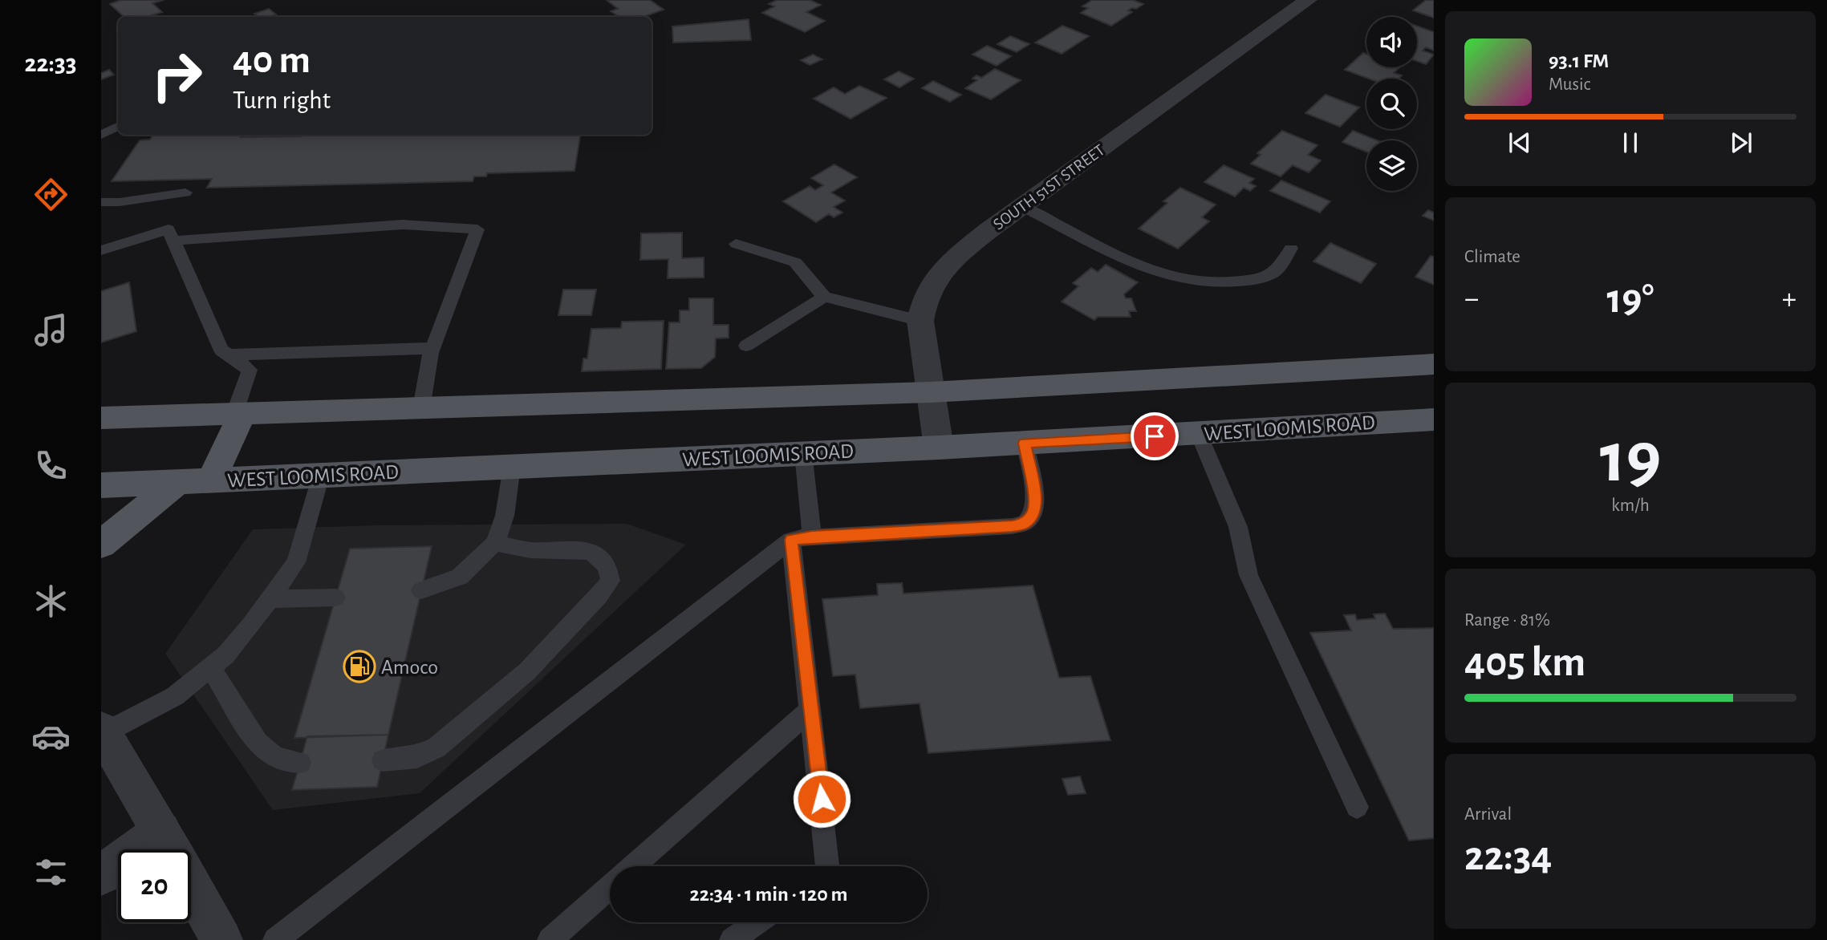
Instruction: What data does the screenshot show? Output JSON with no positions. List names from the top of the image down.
{
  "streets": {
    "main road": ["WEST LOOMIS ROAD"],
    "street": ["SOUTH 51ST STREET"]
  },
  "crossings": [
    ["SOUTH 51ST STREET", "WEST LOOMIS ROAD"]
  ],
  "places": {
    "fuel station": ["Amoco"]
  },
  "page": {
    "tabs": "22:33",
    "turn": ["40 m", "Turn right"],
    "song": ["93.1 FM", "Music"],
    "tile": [
      "Climate",
      ["19", "km/h"],
      ["Range · 81%", "405 km"],
      ["Arrival", "22:34"]
    ],
    "heat": ["−", "19°", "+"],
    "limit": "20",
    "trip": "22:34 · 1 min · 120 m"
  }
}
